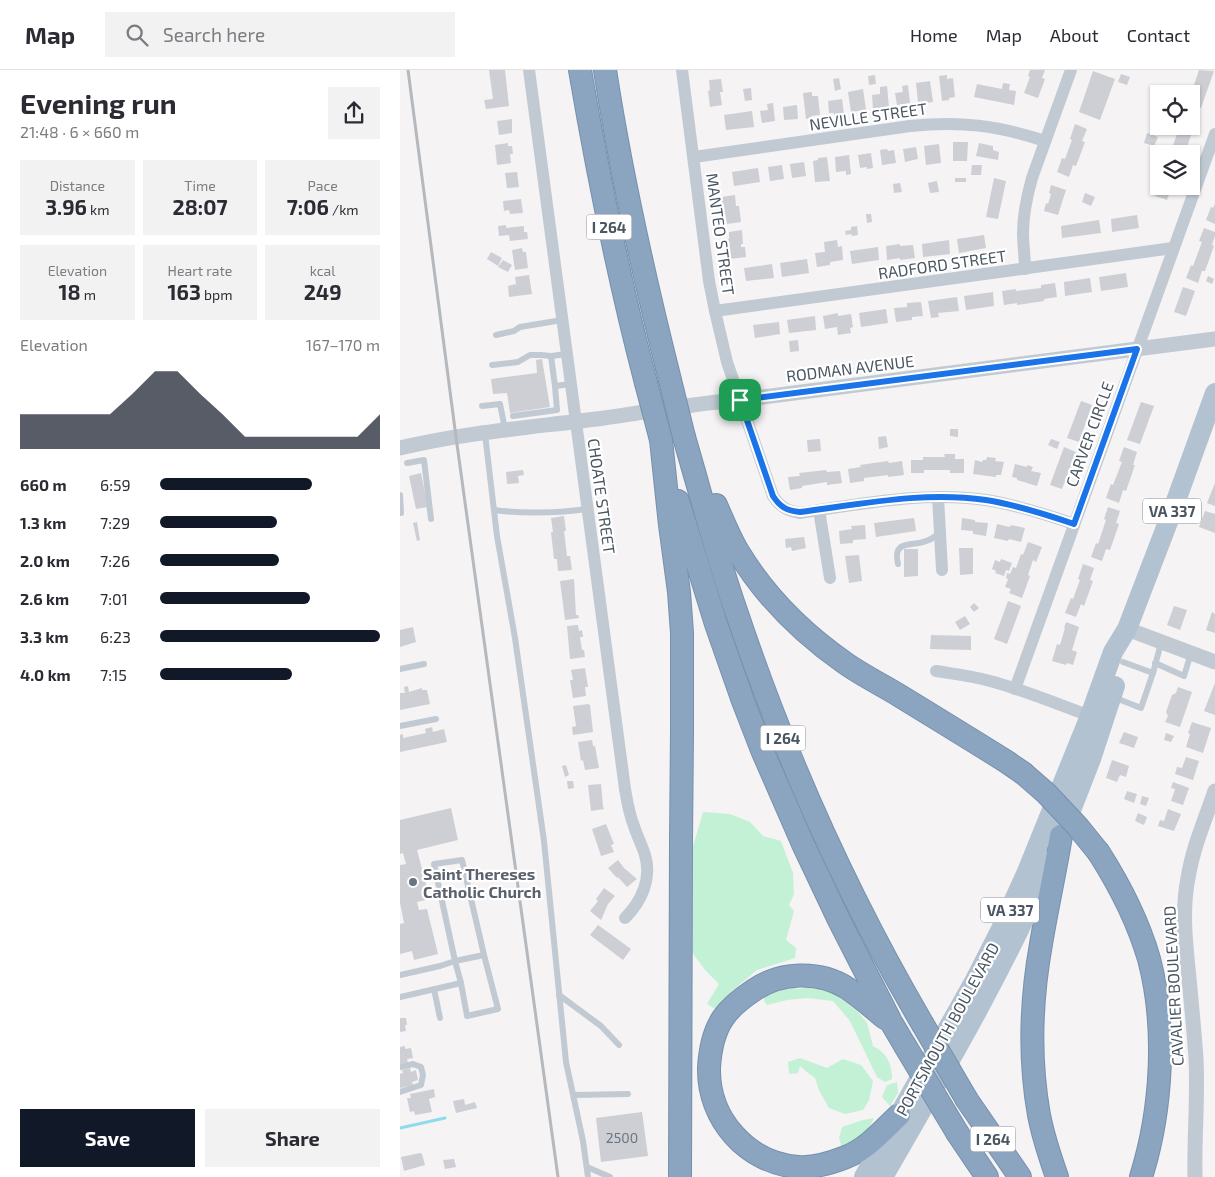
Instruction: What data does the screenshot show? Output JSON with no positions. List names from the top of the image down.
{
  "streets": {
    "highway": ["I 264"],
    "main road": ["VA 337", "PORTSMOUTH BOULEVARD"],
    "street": [
      "NEVILLE STREET",
      "MANTEO STREET",
      "RADFORD STREET",
      "RODMAN AVENUE",
      "CARVER CIRCLE",
      "CHOATE STREET",
      "CAVALIER BOULEVARD"
    ]
  },
  "crossings": [
    ["NEVILLE STREET", "MANTEO STREET"],
    ["MANTEO STREET", "RADFORD STREET"],
    ["MANTEO STREET", "RODMAN AVENUE"],
    ["MANTEO STREET", "CARVER CIRCLE"],
    ["RADFORD STREET", "CARVER CIRCLE"],
    ["RODMAN AVENUE", "CARVER CIRCLE"],
    ["RODMAN AVENUE", "CHOATE STREET"]
  ],
  "places": ["Saint Thereses Catholic Church"],
  "house_numbers": ["2500"],
  "page": {
    "header": "Map",
    "search": "Search here",
    "nav": [
      "Home",
      "Map",
      "About",
      "Contact"
    ],
    "heading": ["Evening run", "21:48 · 6 × 660 m"],
    "stats": [
      ["Distance", "3.96 km"],
      ["Time", "28:07"],
      ["Pace", "7:06 /km"],
      ["Elevation", "18 m"],
      ["Heart rate", "163 bpm"],
      ["kcal", "249"]
    ],
    "chart": ["Elevation", "167–170 m"],
    "list": [
      {
        "name": "660 m",
        "note": "6:59"
      },
      {
        "name": "1.3 km",
        "note": "7:29"
      },
      {
        "name": "2.0 km",
        "note": "7:26"
      },
      {
        "name": "2.6 km",
        "note": "7:01"
      },
      {
        "name": "3.3 km",
        "note": "6:23"
      },
      {
        "name": "4.0 km",
        "note": "7:15"
      }
    ],
    "buttons": ["Save", "Share"]
  }
}
